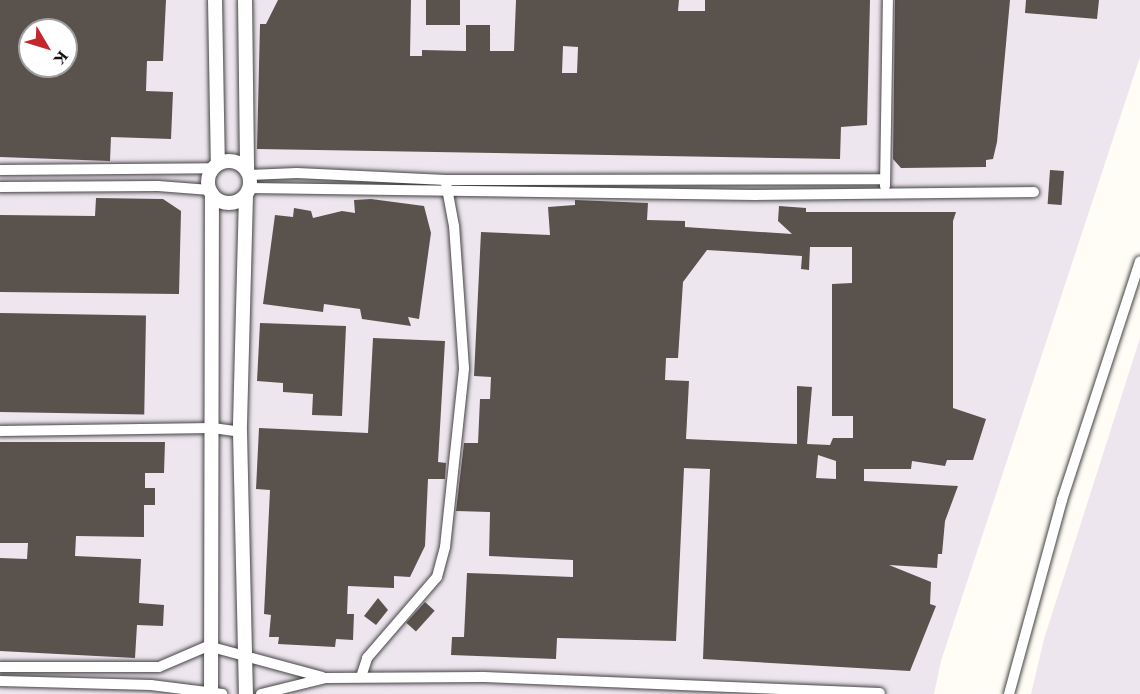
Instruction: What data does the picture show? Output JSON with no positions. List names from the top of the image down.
{
  "north": "bottom right"
}
